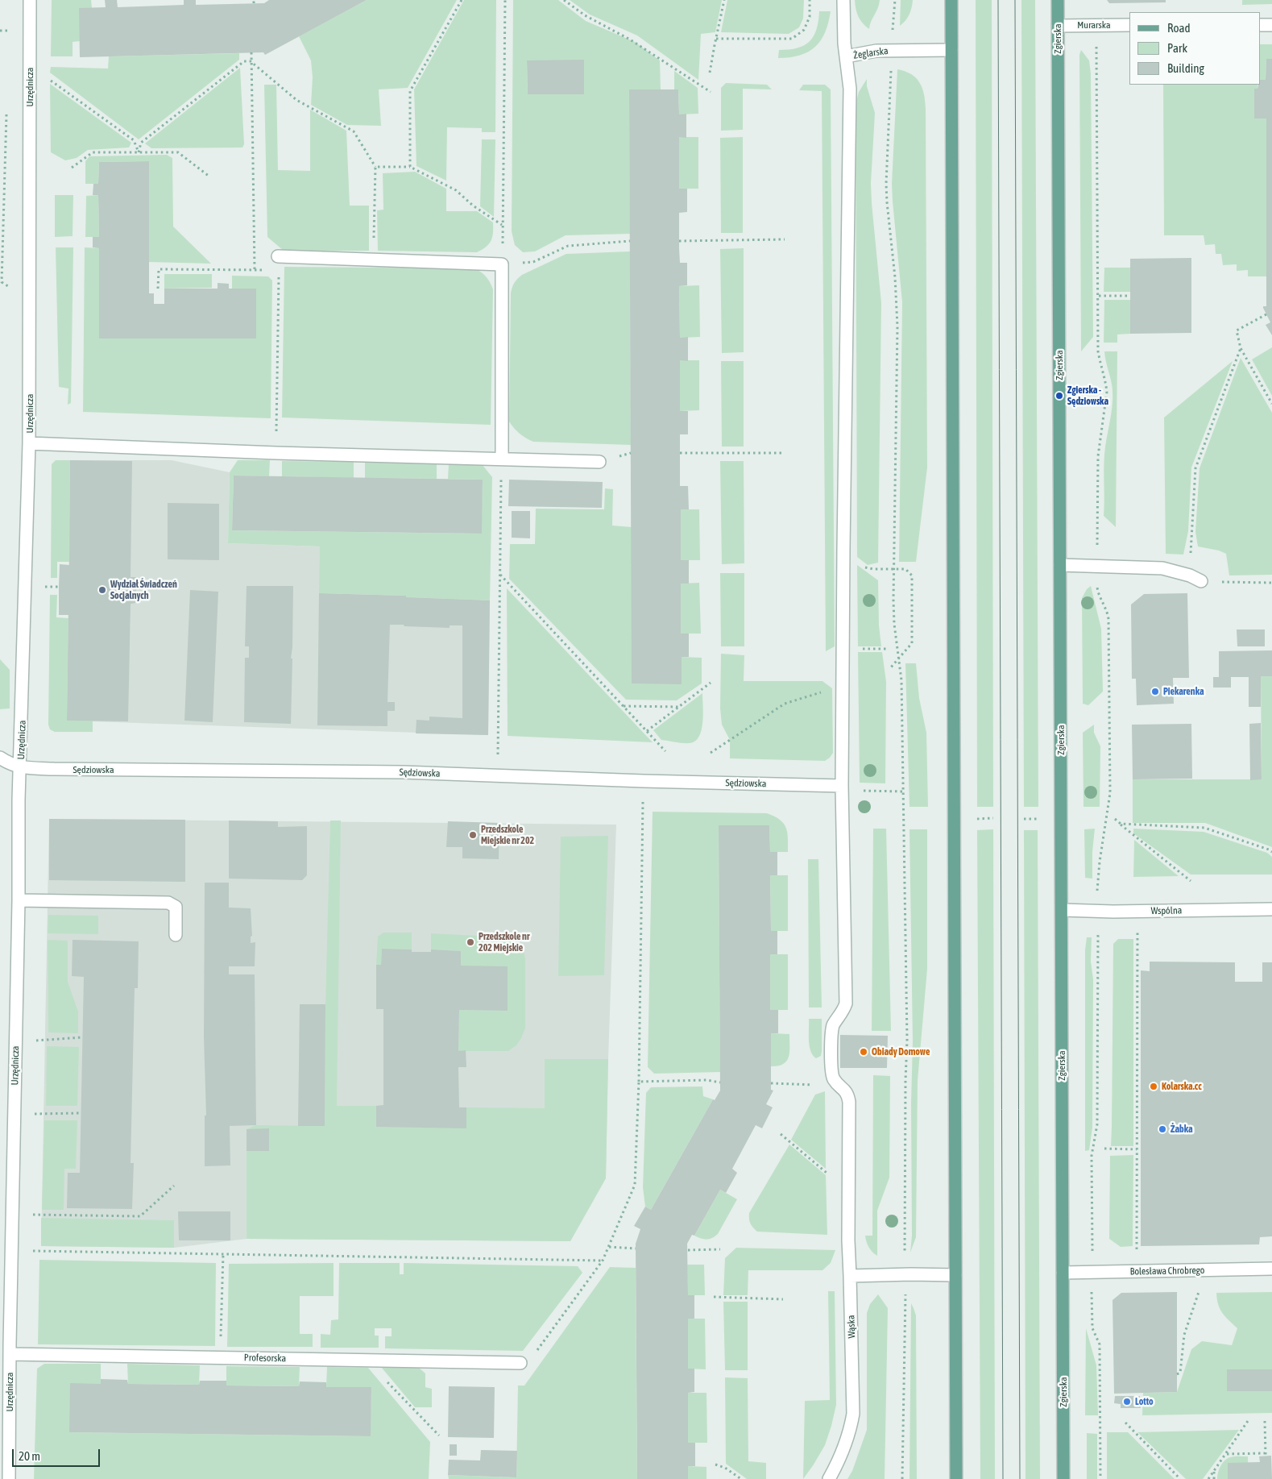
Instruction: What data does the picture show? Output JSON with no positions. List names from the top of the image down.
{
  "streets": {
    "main road": ["Zgierska"],
    "street": [
      "Murarska",
      "Żeglarska",
      "Urzędnicza",
      "Sędziowska",
      "Wspólna",
      "Bolesława Chrobrego",
      "Wąska",
      "Profesorska"
    ]
  },
  "crossings": [
    ["Murarska", "Zgierska"],
    ["Zgierska", "Wspólna"],
    ["Zgierska", "Bolesława Chrobrego"],
    ["Żeglarska", "Wąska"],
    ["Urzędnicza", "Sędziowska"],
    ["Urzędnicza", "Profesorska"],
    ["Sędziowska", "Wąska"]
  ],
  "places": [
    "Zgierska - Sędziowska",
    "Wydział Świadczeń Socjalnych",
    "Piekarenka",
    "Przedszkole Miejskie nr 202",
    "Przedszkole nr 202 Miejskie",
    "Obiady Domowe",
    "Kolarska.cc",
    "Żabka",
    "Lotto"
  ],
  "legend": ["Road", "Park", "Building"],
  "scale_bar": "20 m"
}
